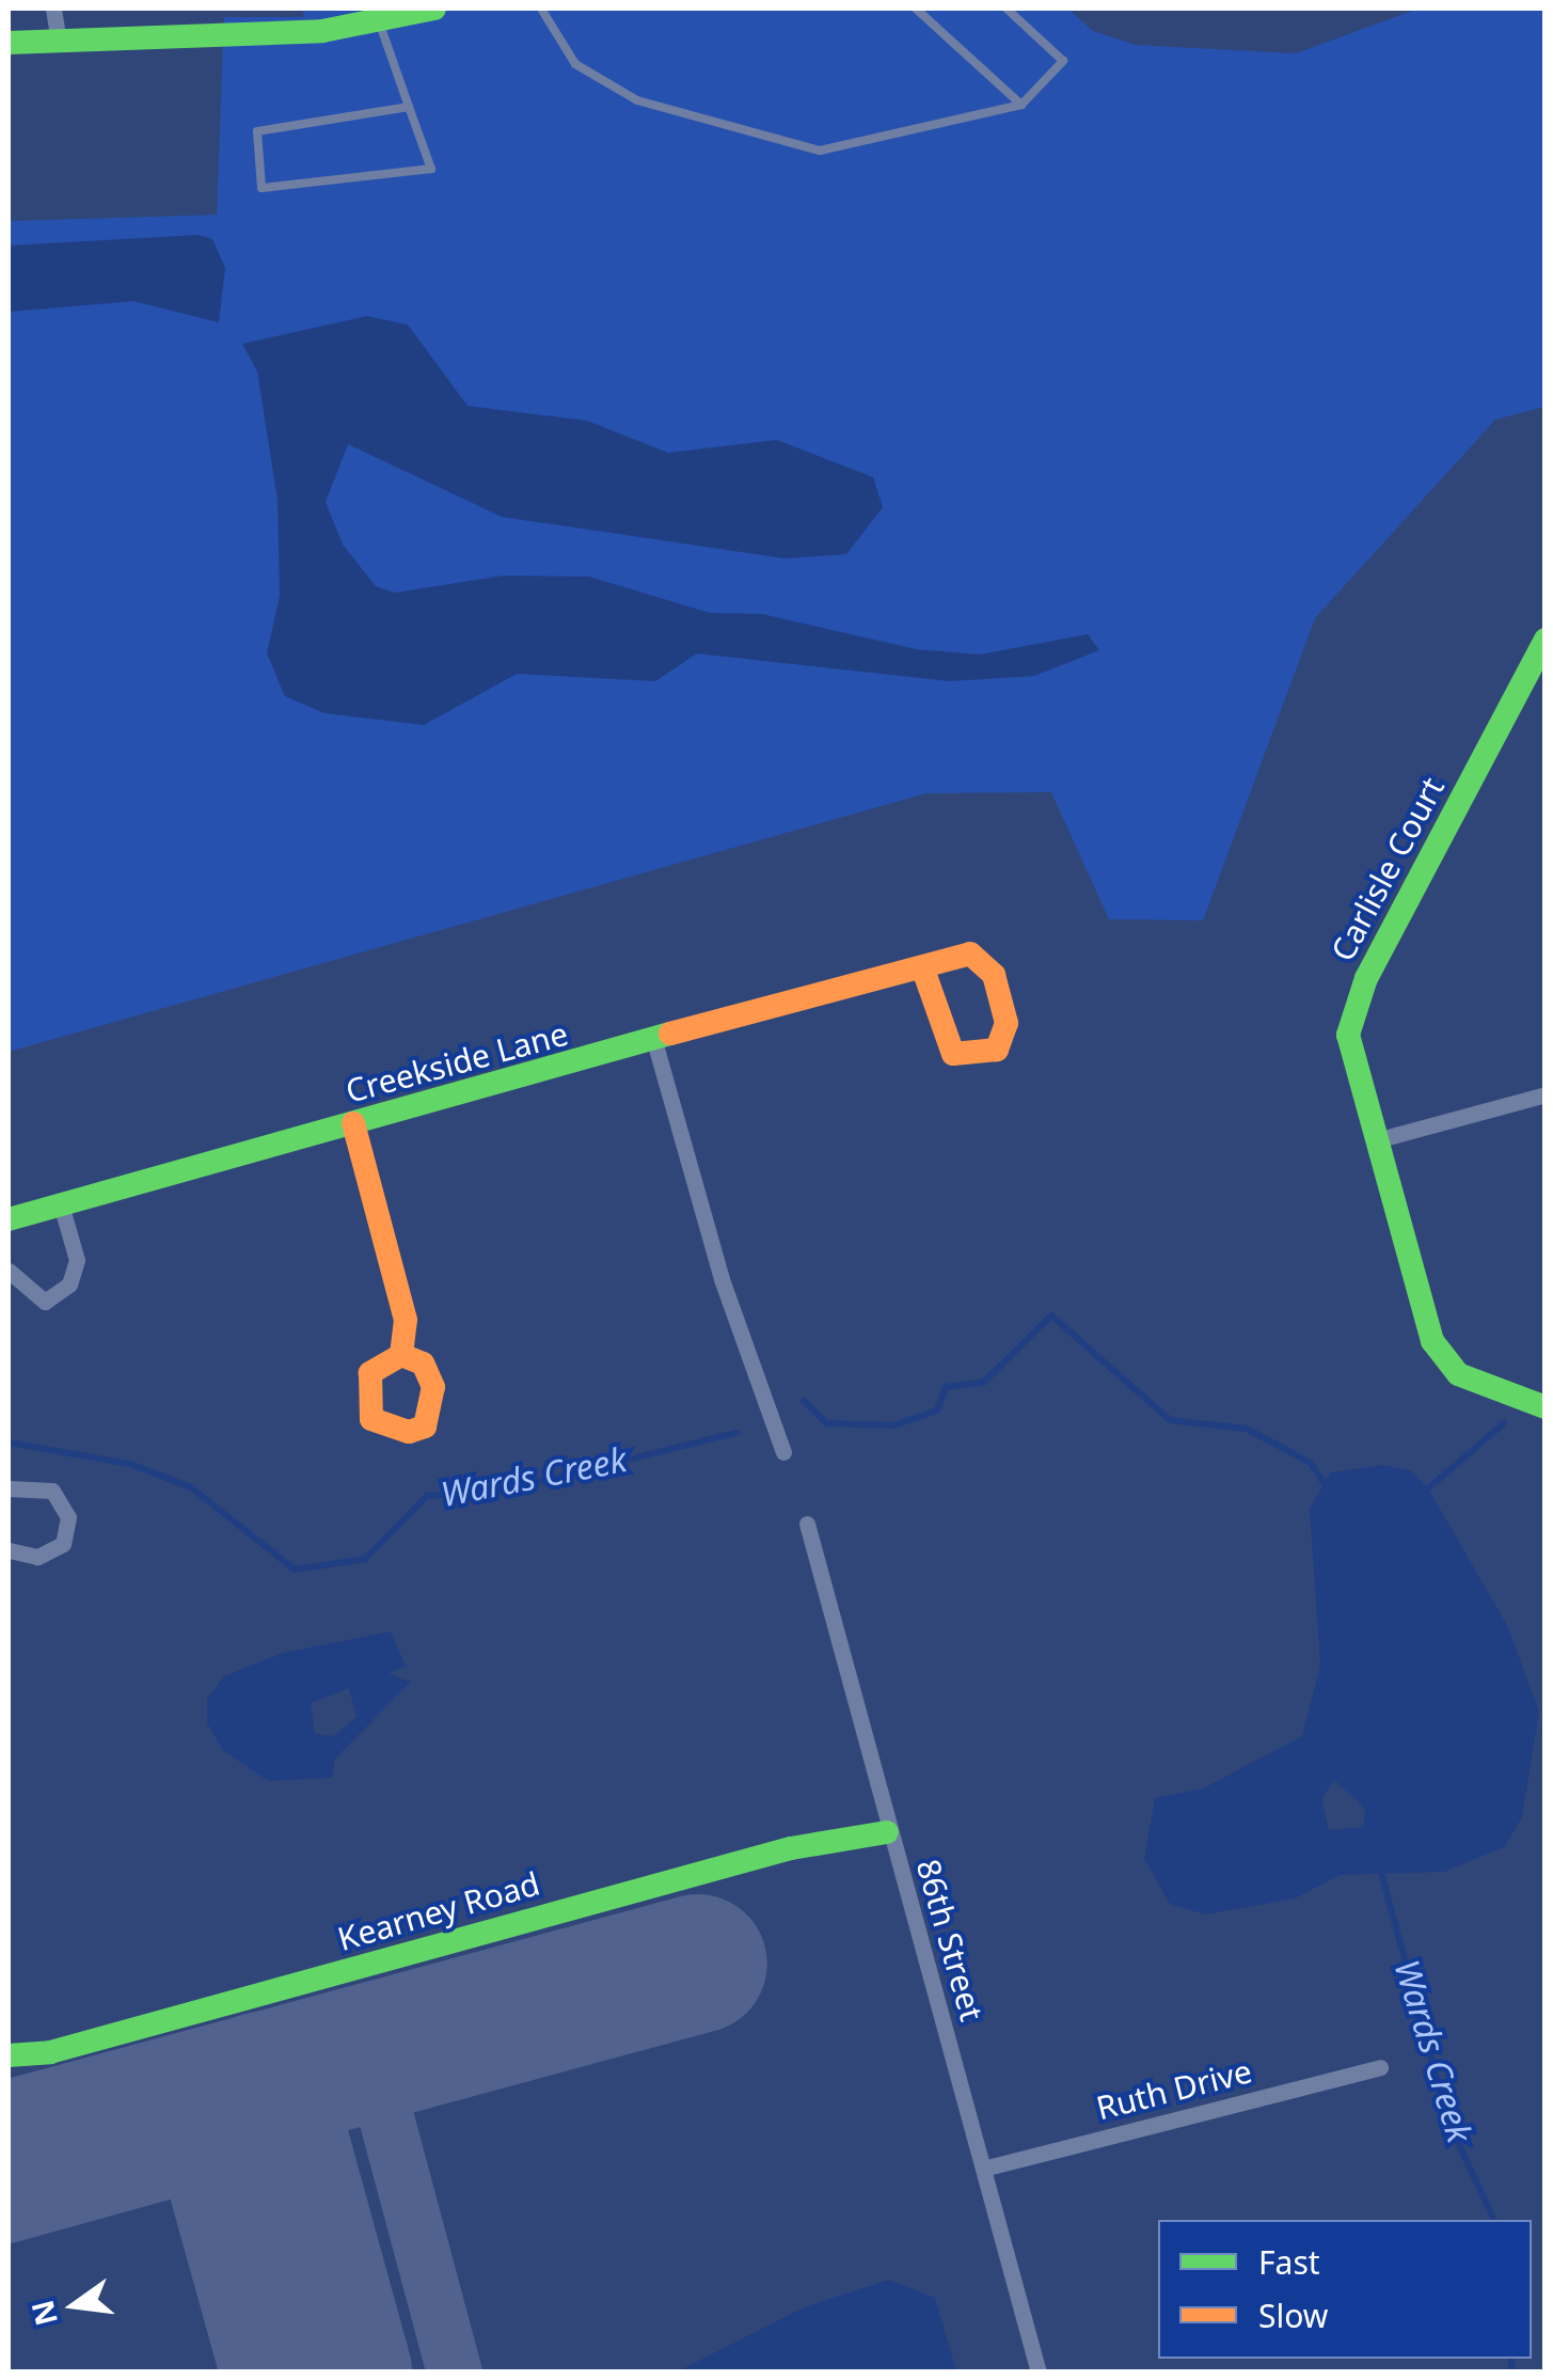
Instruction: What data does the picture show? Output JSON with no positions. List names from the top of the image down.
{
  "streets": {
    "street": [
      "Carlisle Court",
      "Creekside Lane",
      "Kearney Road",
      "86th Street",
      "Ruth Drive"
    ]
  },
  "crossings": [
    ["Kearney Road", "86th Street"],
    ["86th Street", "Ruth Drive"]
  ],
  "water": ["Wards Creek"],
  "legend": ["Fast", "Slow"],
  "north": "left"
}
